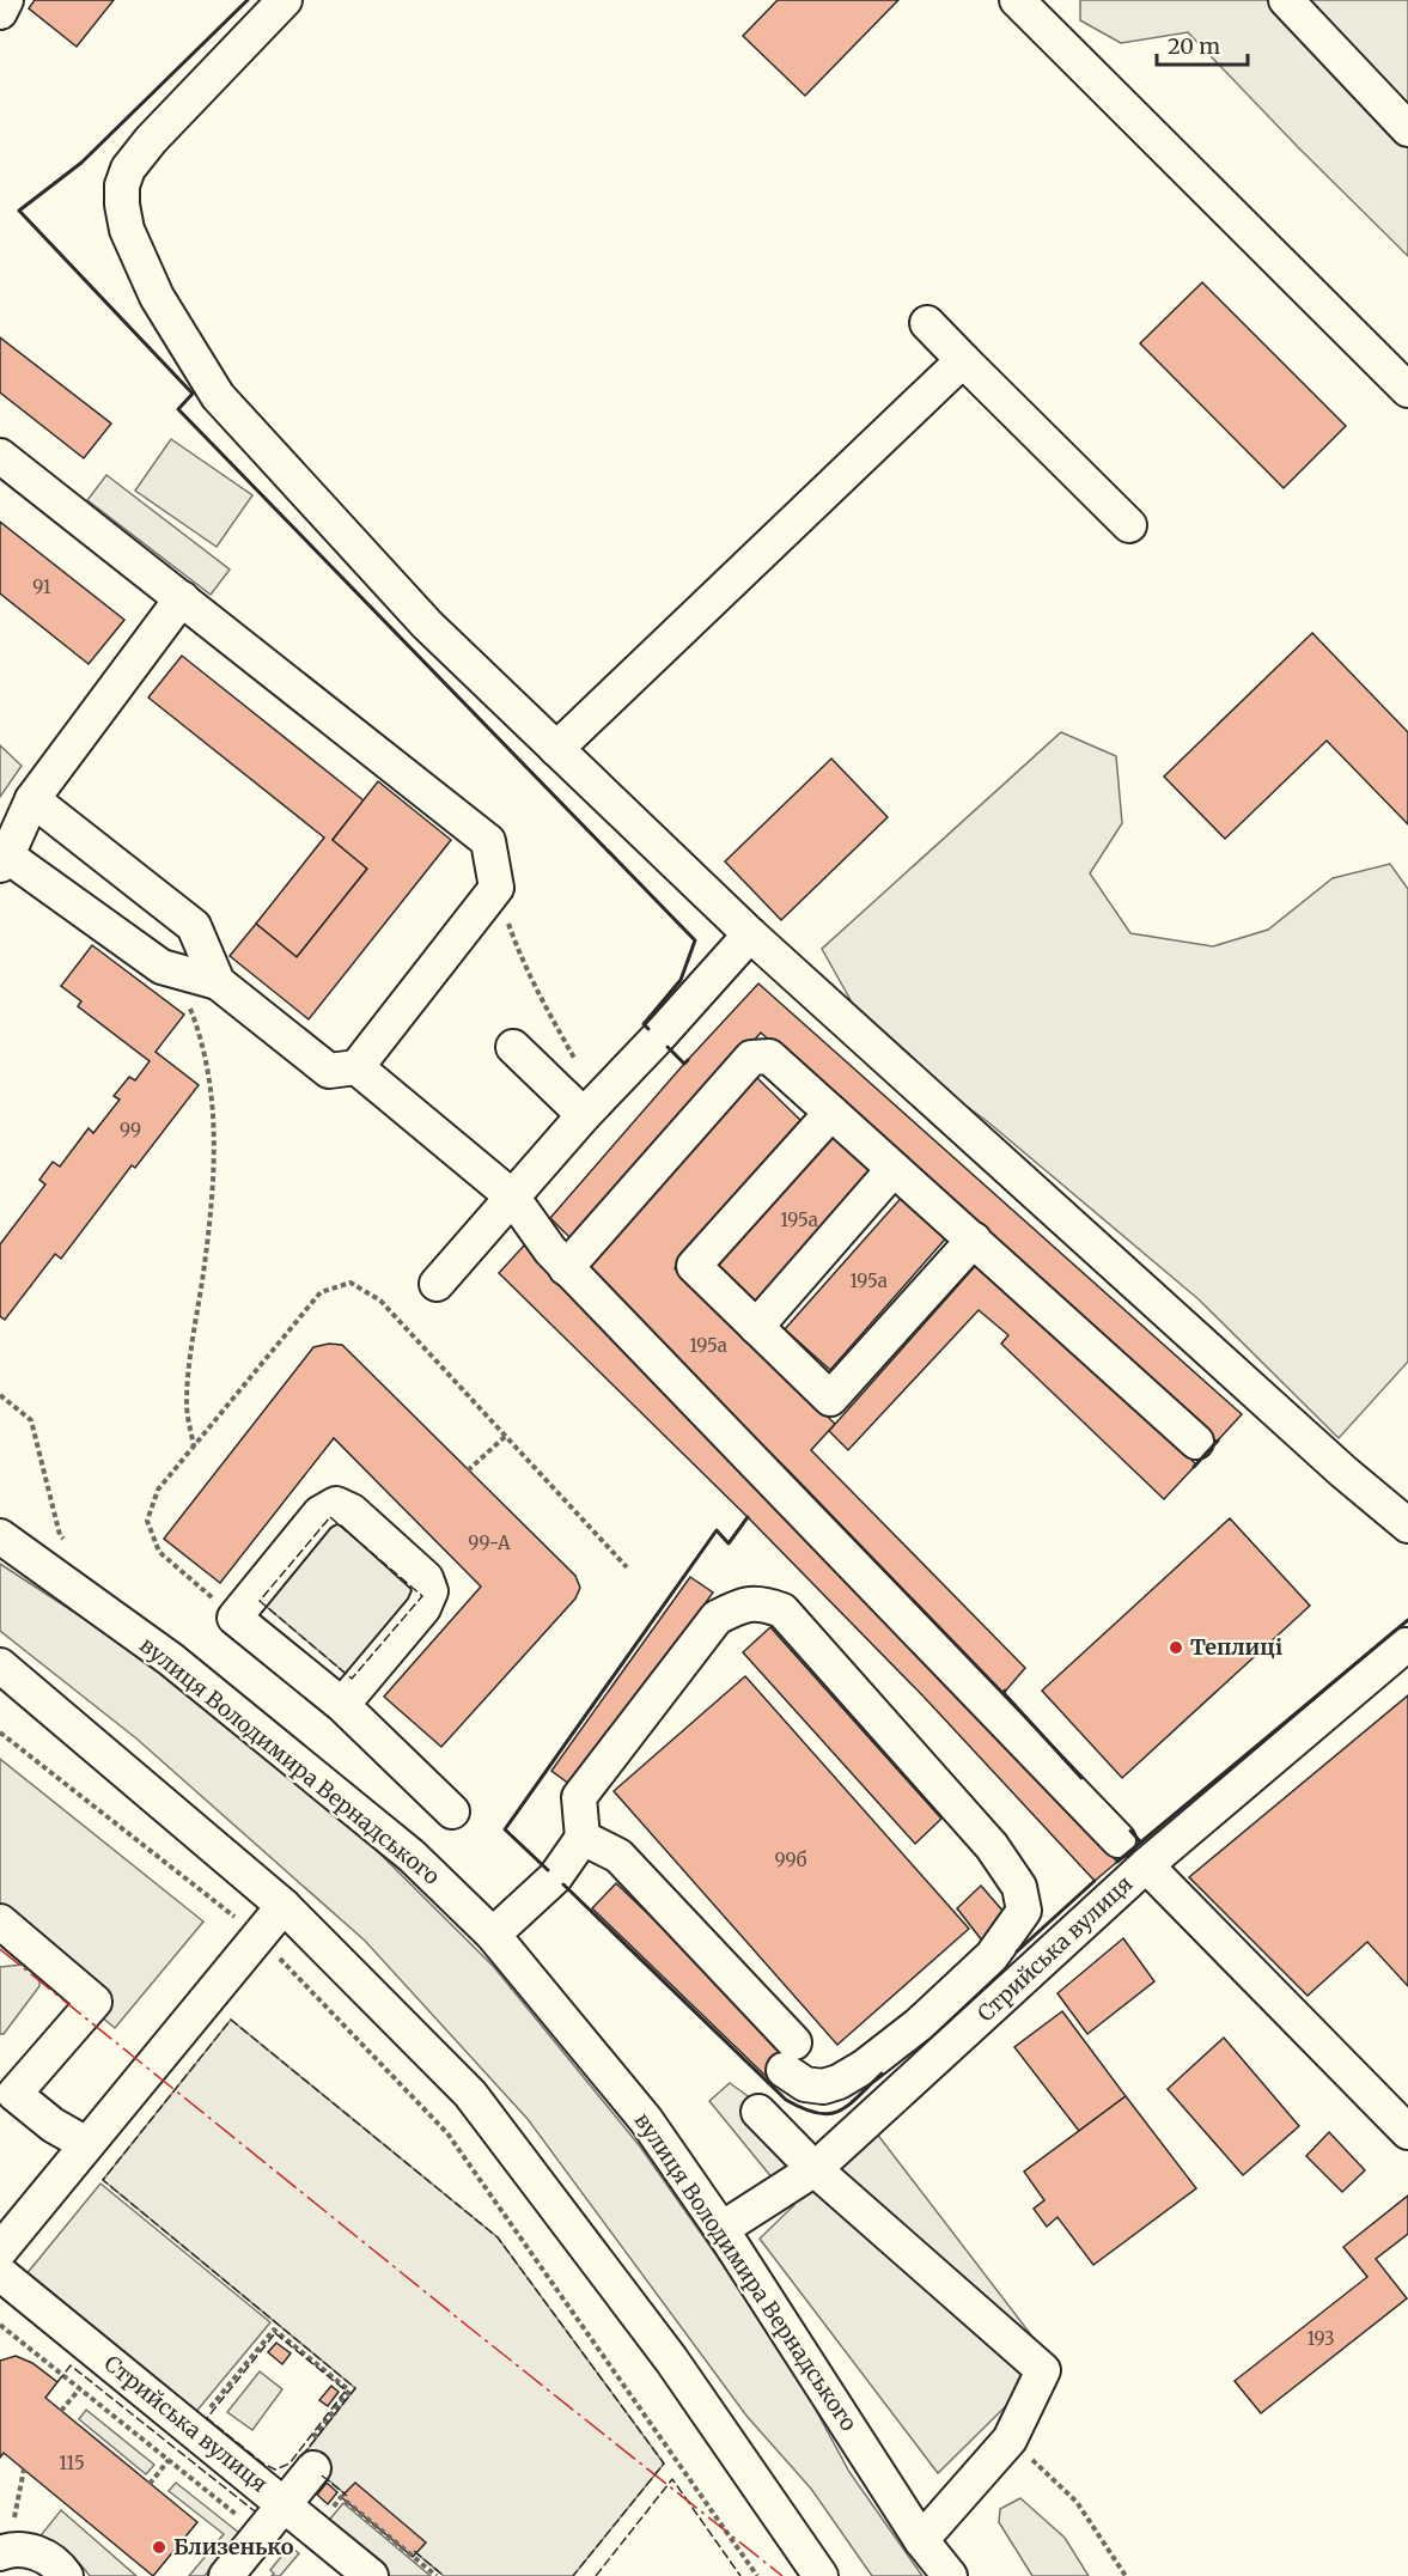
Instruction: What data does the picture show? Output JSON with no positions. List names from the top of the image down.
{
  "streets": {
    "street": ["вулиця Володимира Вернадського", "Стрийська вулиця"]
  },
  "crossings": [
    ["вулиця Володимира Вернадського", "Стрийська вулиця"]
  ],
  "places": ["Теплиці", "Близенько"],
  "house_numbers": [
    "91",
    "99",
    "195а",
    "195а",
    "195а",
    "99-А",
    "99б",
    "193",
    "115"
  ],
  "scale_bar": "20 m"
}
